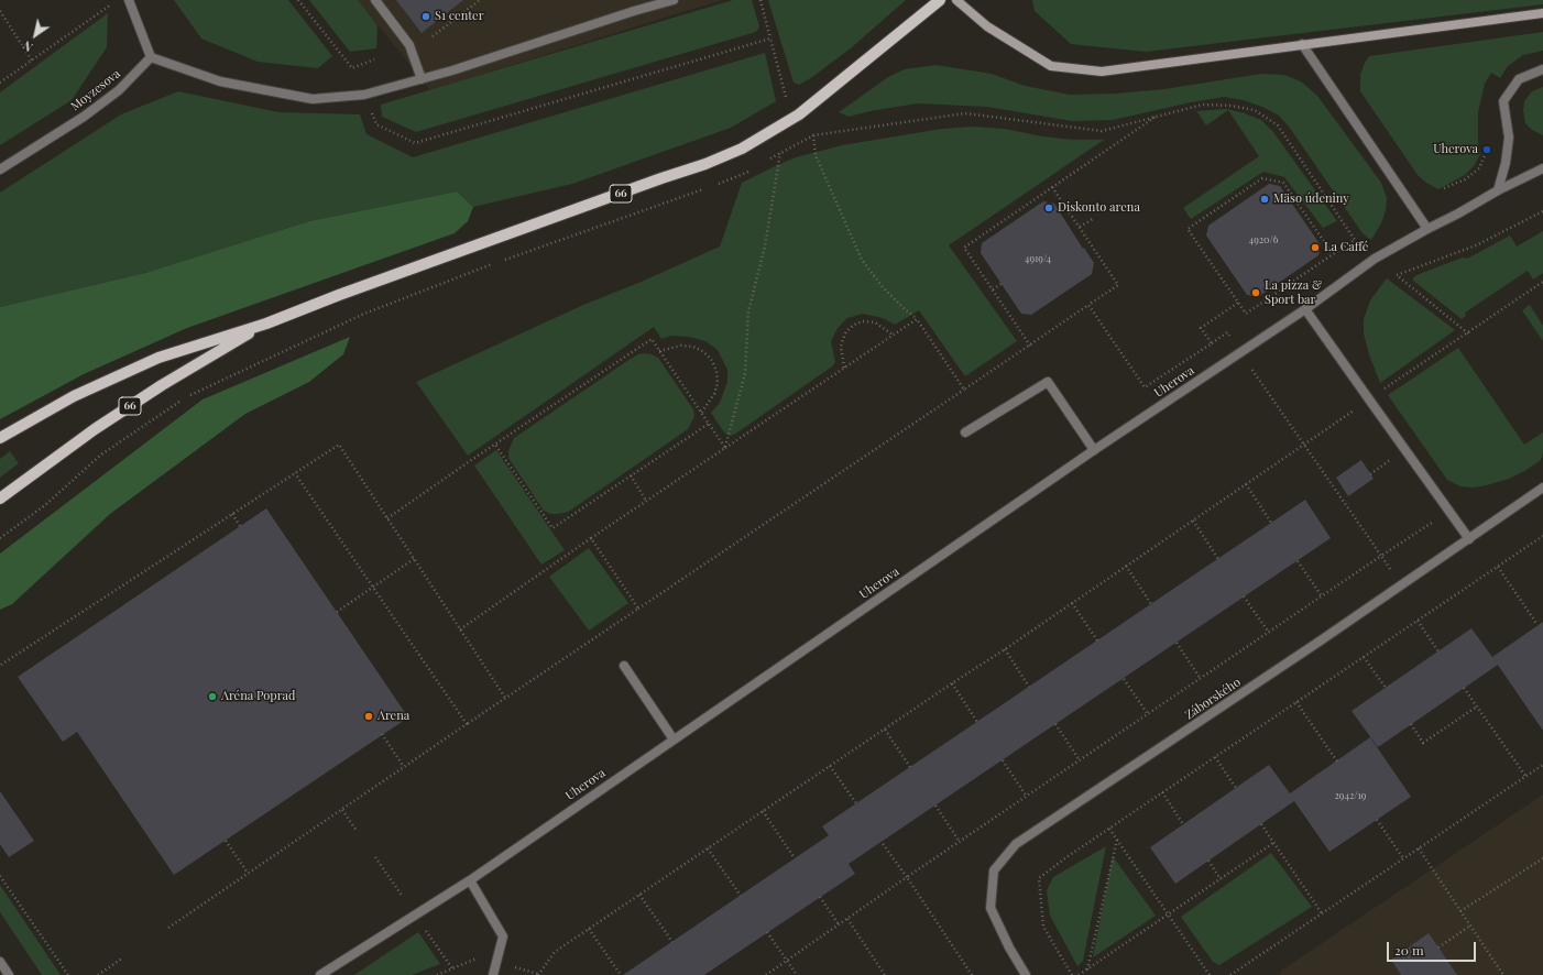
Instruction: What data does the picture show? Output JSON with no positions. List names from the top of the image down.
{
  "streets": {
    "main road": ["66"],
    "street": ["Moyzesova", "Uherova", "Záborského"]
  },
  "places": [
    "S1 center",
    "Uherova",
    "Mäso údeniny",
    "Diskonto arena",
    "La Caffé",
    "La pizza & Sport bar",
    "Aréna Poprad",
    "Arena"
  ],
  "house_numbers": ["4920/6", "4919/4", "2942/19"],
  "scale_bar": "20 m",
  "north": "bottom left"
}
